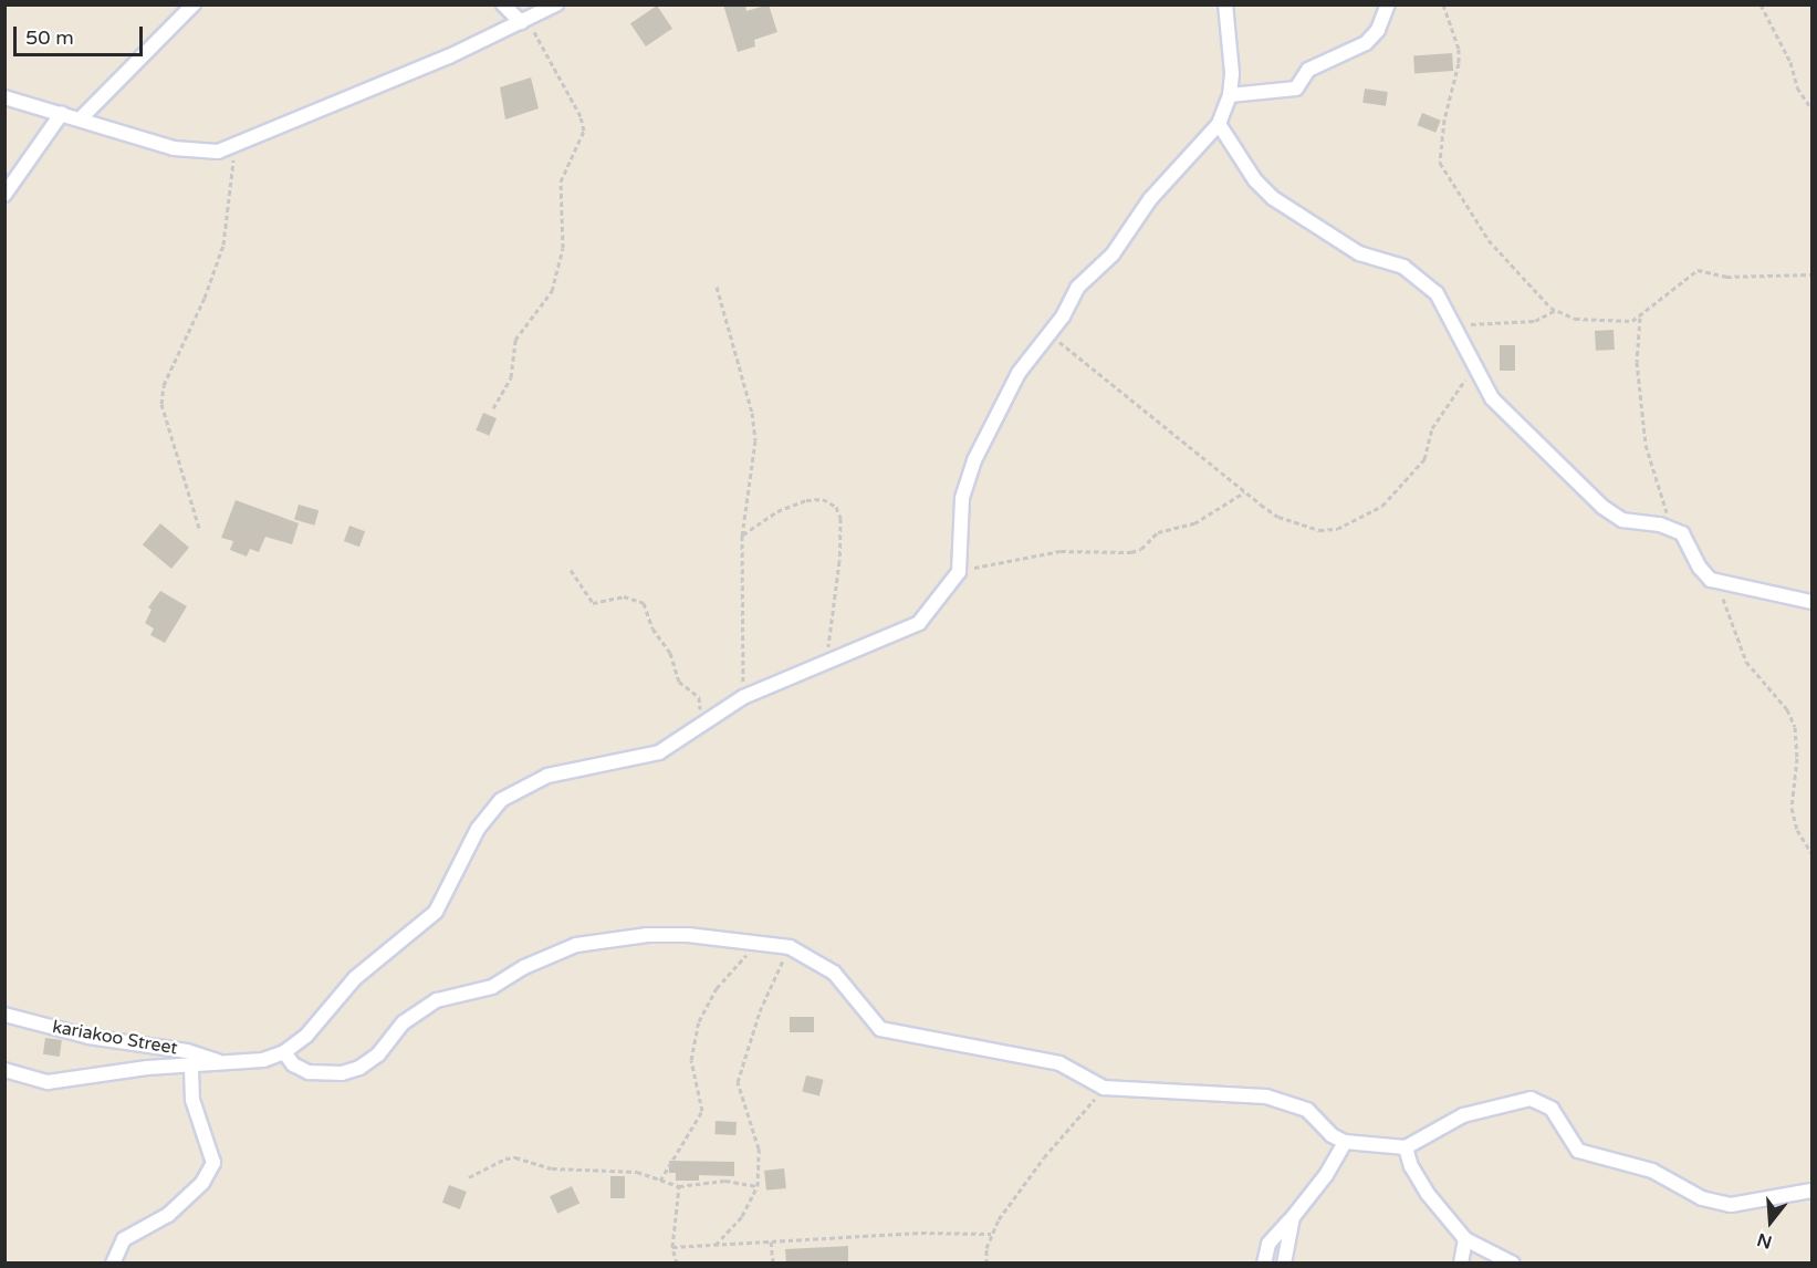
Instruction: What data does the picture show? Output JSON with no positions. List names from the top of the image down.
{
  "streets": {
    "street": ["kariakoo Street"]
  },
  "scale_bar": "50 m",
  "north": "bottom"
}
